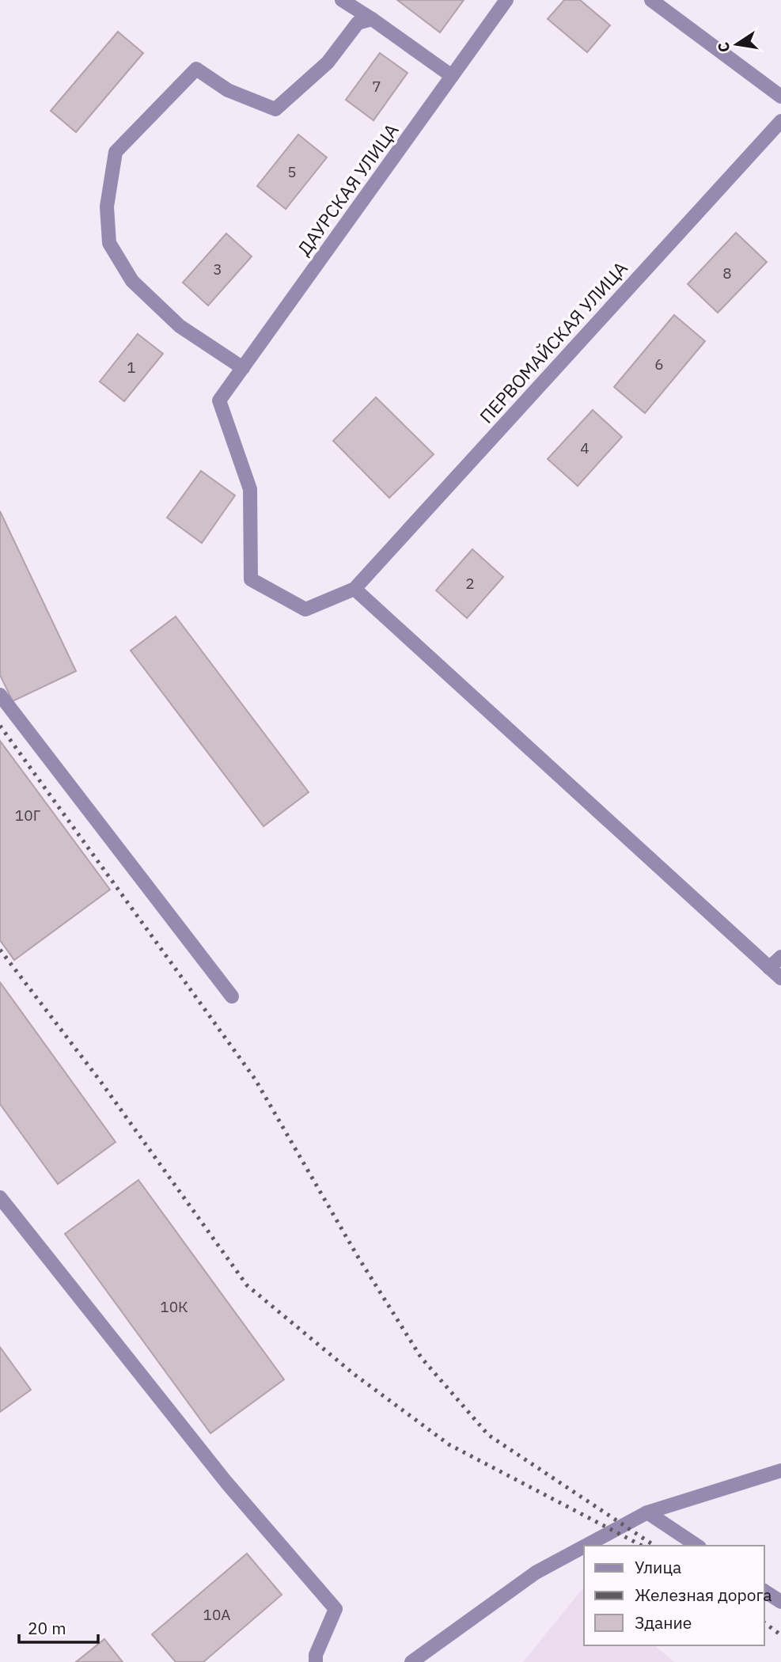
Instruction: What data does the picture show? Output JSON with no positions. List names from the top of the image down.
{
  "streets": {
    "street": ["ДАУРСКАЯ УЛИЦА", "ПЕРВОМАЙСКАЯ УЛИЦА"]
  },
  "crossings": [
    ["ДАУРСКАЯ УЛИЦА", "ПЕРВОМАЙСКАЯ УЛИЦА"]
  ],
  "house_numbers": [
    "7",
    "5",
    "3",
    "8",
    "6",
    "1",
    "4",
    "2",
    "10Г",
    "10К",
    "10А"
  ],
  "legend": ["Улица", "Железная дорога", "Здание"],
  "scale_bar": "20 m",
  "north": "left"
}
